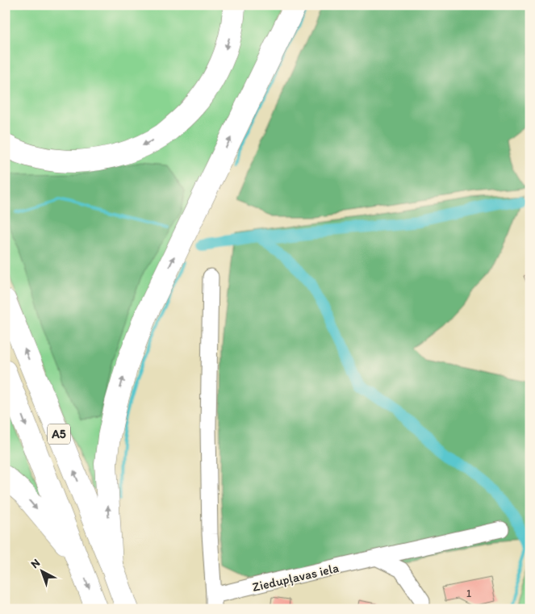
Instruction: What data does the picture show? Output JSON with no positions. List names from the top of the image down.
{
  "streets": {
    "highway": ["A5"],
    "street": ["Ziedupļavas iela"]
  },
  "house_numbers": ["1"],
  "north": "top left"
}
